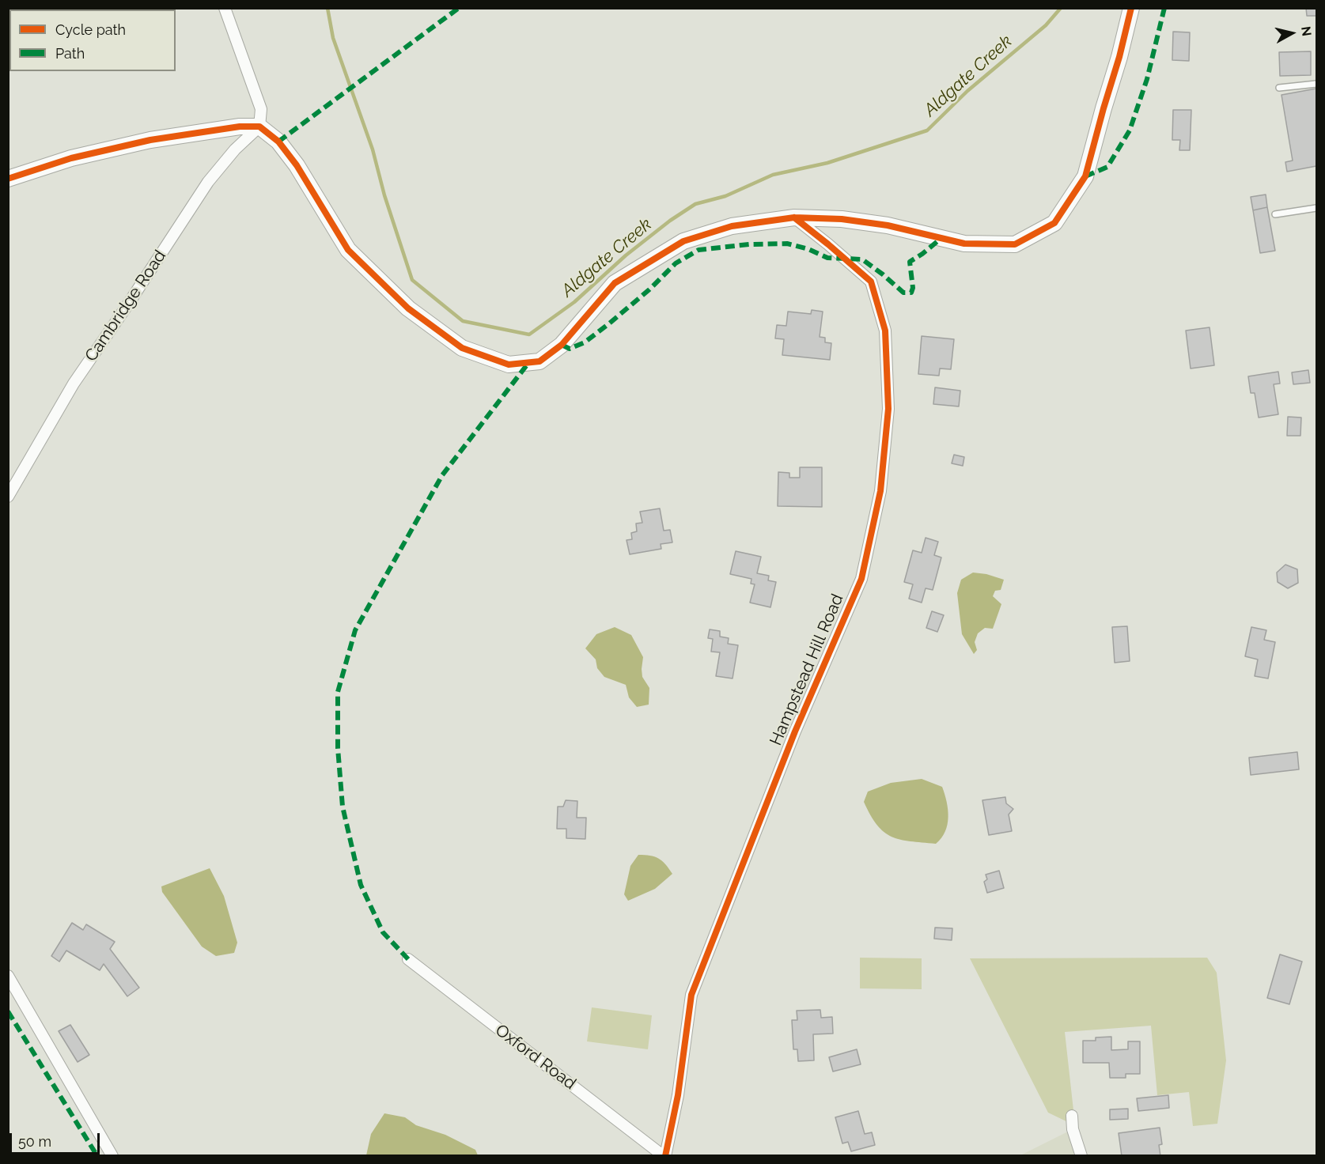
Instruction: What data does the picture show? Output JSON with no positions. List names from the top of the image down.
{
  "streets": {
    "street": ["Cambridge Road", "Hampstead Hill Road", "Oxford Road"]
  },
  "crossings": [
    ["Hampstead Hill Road", "Oxford Road"]
  ],
  "water": ["Aldgate Creek"],
  "legend": ["Cycle path", "Path"],
  "scale_bar": "50 m",
  "north": "right"
}
